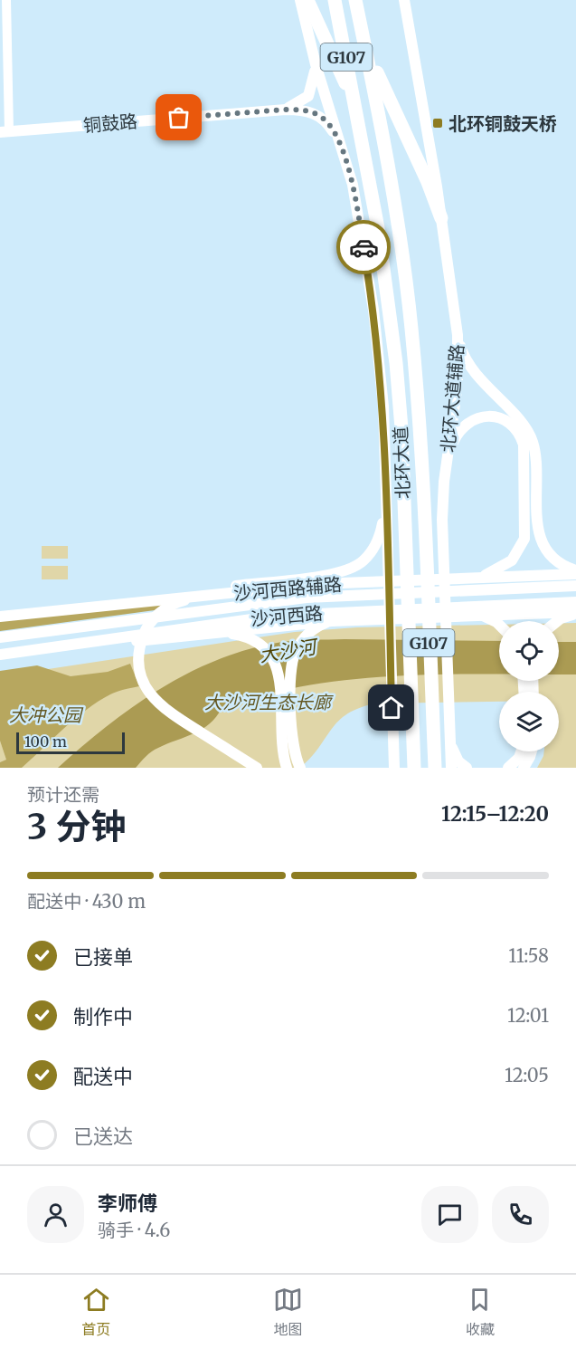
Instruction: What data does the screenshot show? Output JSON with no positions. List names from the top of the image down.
{
  "streets": {
    "highway": ["G107", "北环大道"],
    "main road": [
      "铜鼓路",
      "北环大道辅路",
      "沙河西路辅路",
      "沙河西路"
    ]
  },
  "crossings": [
    ["沙河西路辅路", "沙河西路"]
  ],
  "water": ["大沙河"],
  "parks": ["大沙河生态长廊", "大冲公园"],
  "places": {
    "transit": ["北环铜鼓天桥"]
  },
  "scale_bar": "100 m",
  "page": {
    "scale": "100 m",
    "heading": ["3 分钟", "预计还需", "12:15–12:20"],
    "panel": ["李师傅", "骑手 · 4.6"],
    "bar": "配送中 · 430 m",
    "list": [
      ["已接单", "11:58"],
      ["制作中", "12:01"],
      ["配送中", "12:05"],
      "已送达"
    ],
    "tabs": ["首页", "地图", "收藏"]
  }
}
